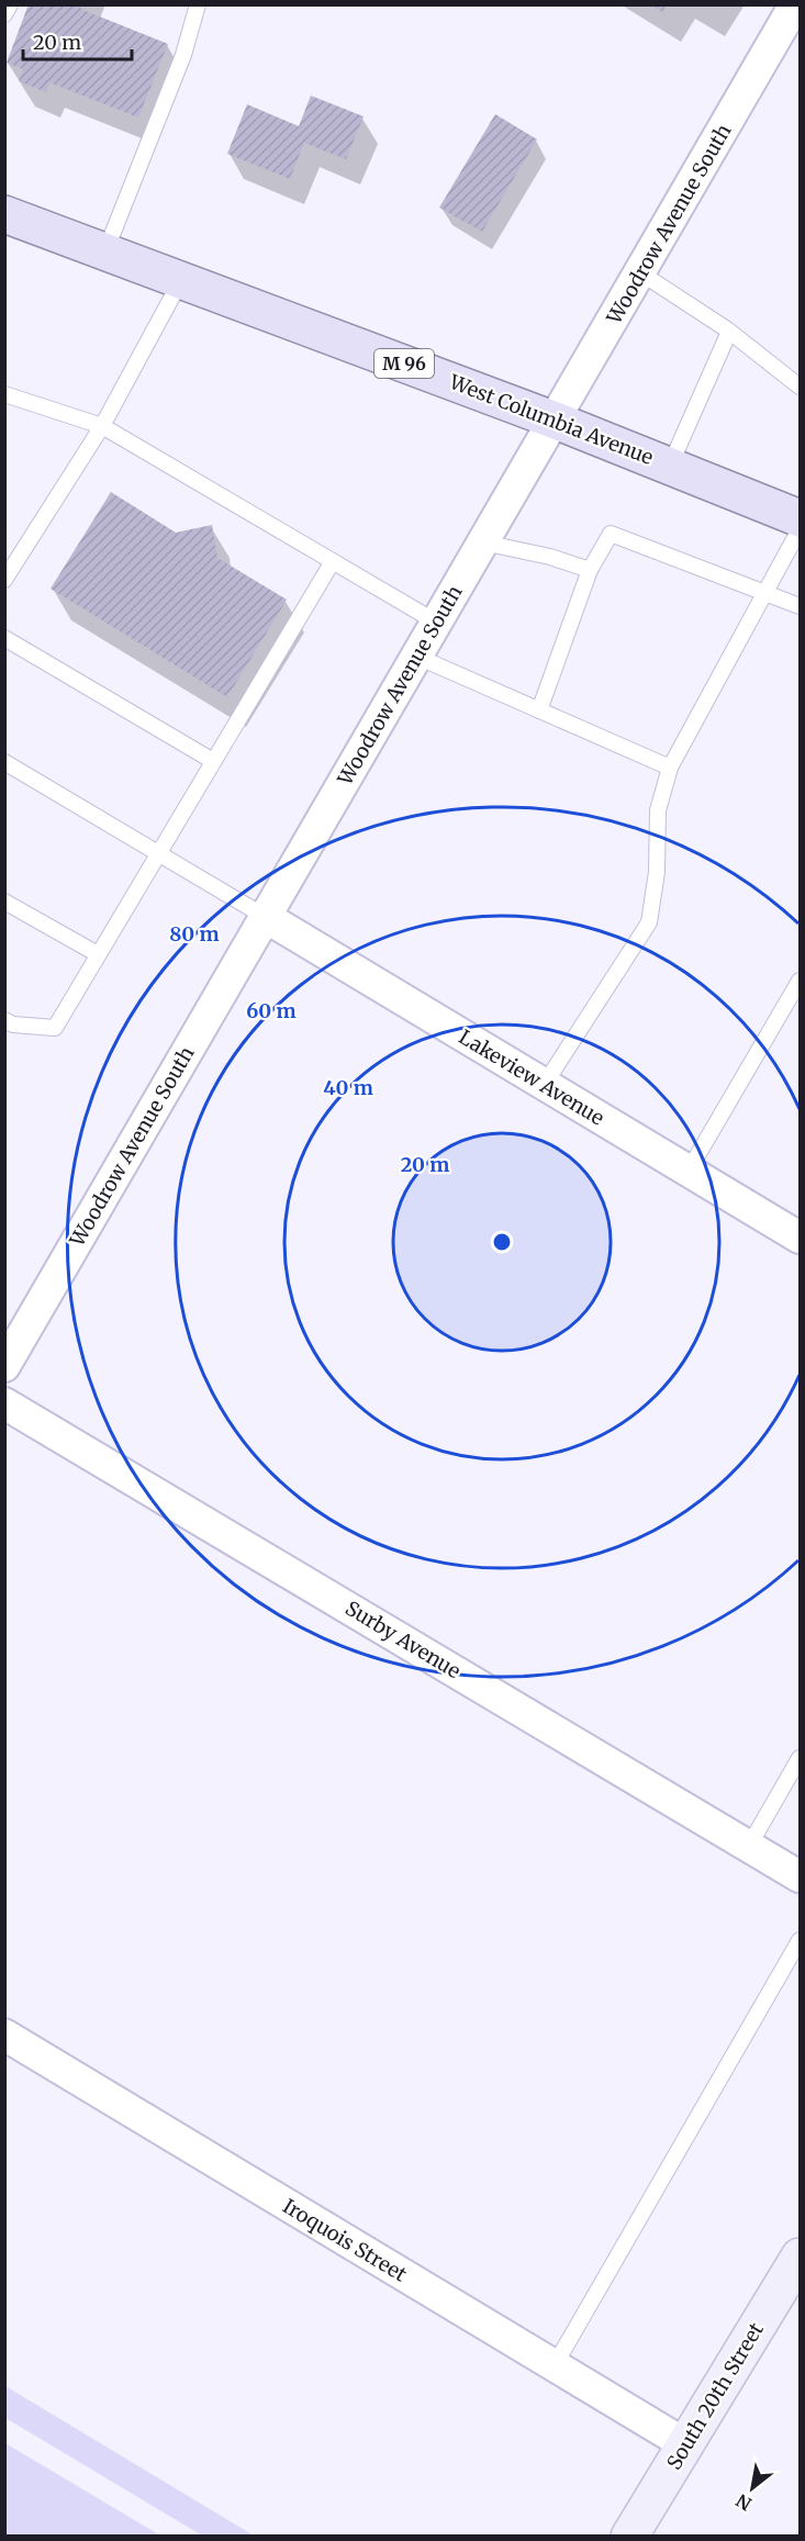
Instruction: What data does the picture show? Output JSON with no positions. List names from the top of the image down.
{
  "streets": {
    "main road": ["M 96", "West Columbia Avenue", "South 20th Street"],
    "street": [
      "Woodrow Avenue South",
      "Lakeview Avenue",
      "Surby Avenue",
      "Iroquois Street"
    ]
  },
  "crossings": [
    ["Woodrow Avenue South", "West Columbia Avenue"],
    ["Woodrow Avenue South", "Lakeview Avenue"],
    ["Iroquois Street", "South 20th Street"]
  ],
  "scale_bar": "20 m",
  "north": "bottom left",
  "rings": [
    "80 m",
    "60 m",
    "40 m",
    "20 m"
  ]
}
